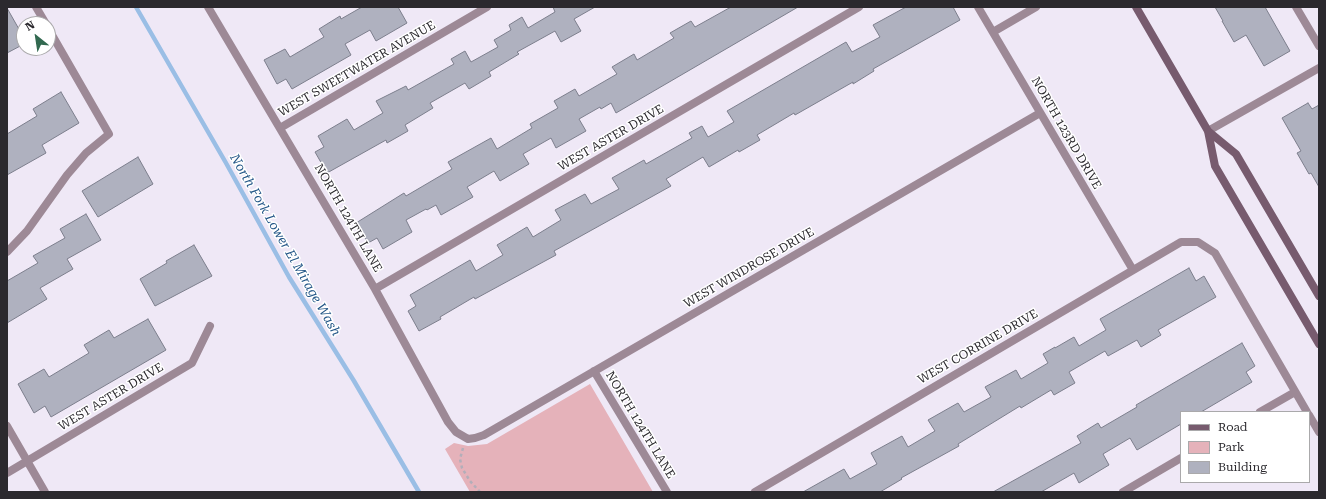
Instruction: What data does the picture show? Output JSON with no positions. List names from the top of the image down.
{
  "streets": {
    "street": [
      "WEST SWEETWATER AVENUE",
      "NORTH 123RD DRIVE",
      "WEST ASTER DRIVE",
      "NORTH 124TH LANE",
      "WEST WINDROSE DRIVE",
      "WEST CORRINE DRIVE"
    ]
  },
  "crossings": [
    ["WEST SWEETWATER AVENUE", "NORTH 124TH LANE"],
    ["NORTH 123RD DRIVE", "WEST WINDROSE DRIVE"],
    ["NORTH 123RD DRIVE", "WEST CORRINE DRIVE"],
    ["WEST ASTER DRIVE", "NORTH 124TH LANE"],
    ["NORTH 124TH LANE", "WEST WINDROSE DRIVE"]
  ],
  "water": ["North Fork Lower El Mirage Wash"],
  "legend": ["Road", "Park", "Building"],
  "north": "top left"
}
